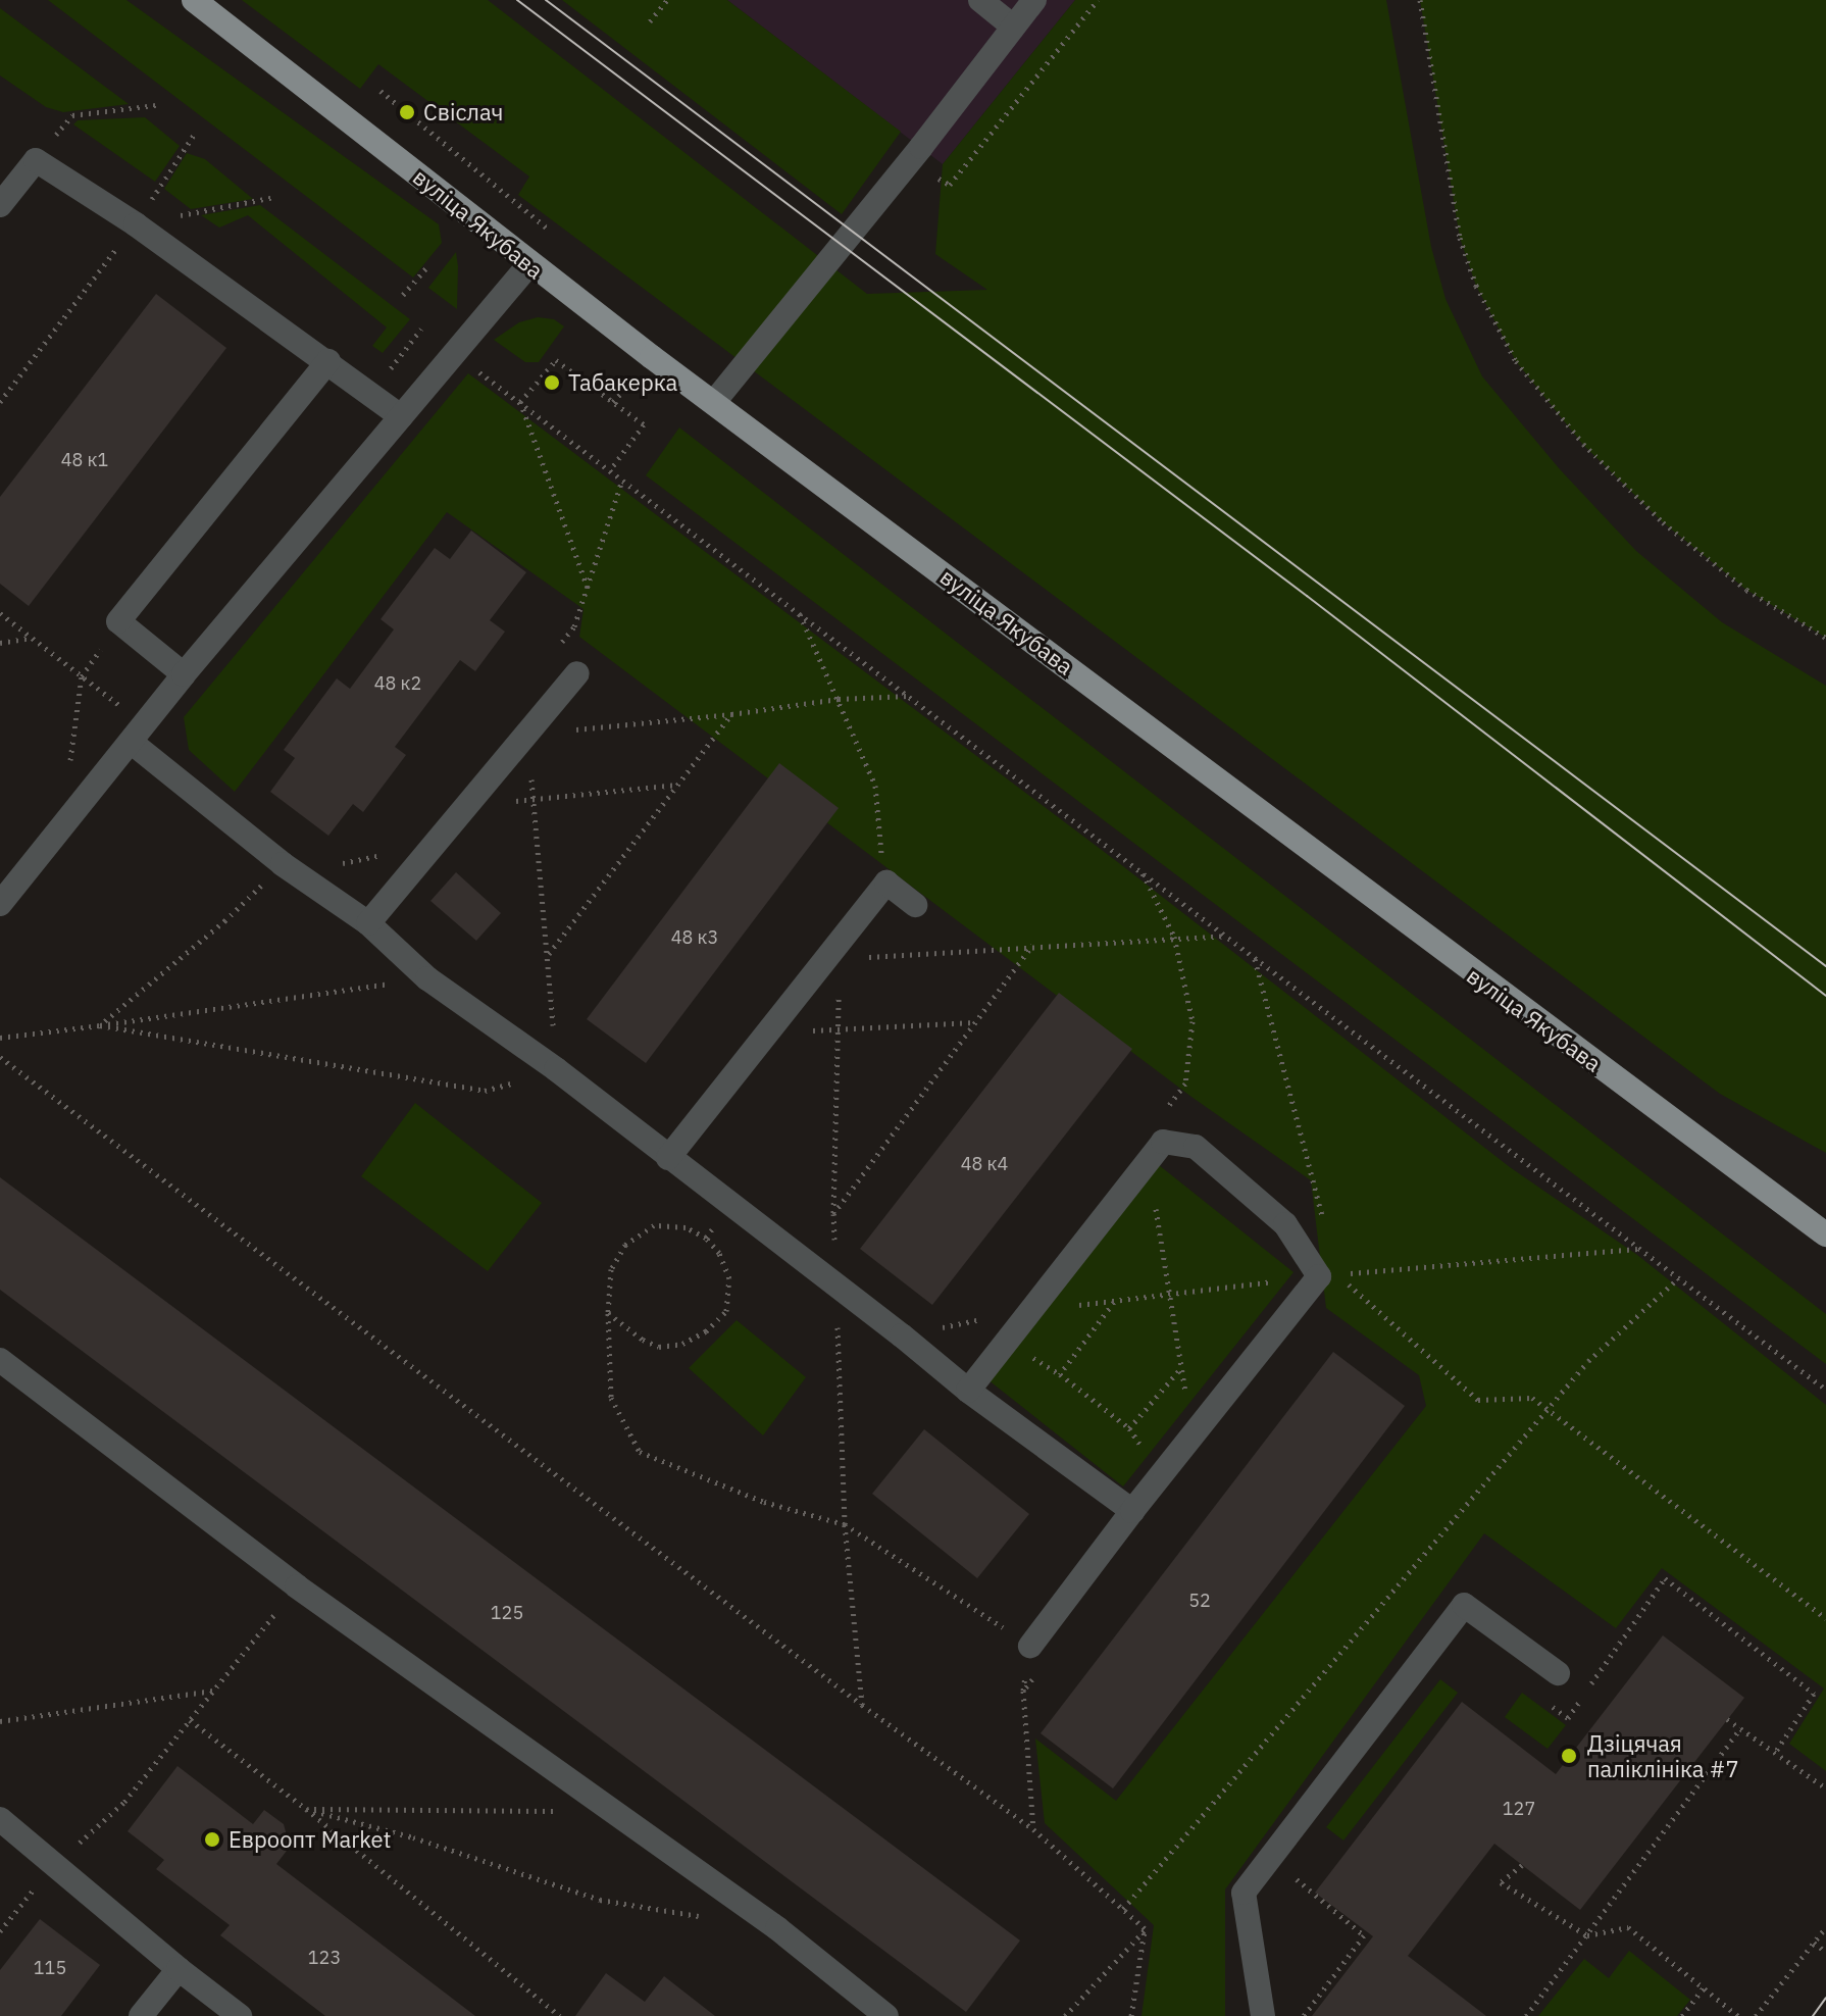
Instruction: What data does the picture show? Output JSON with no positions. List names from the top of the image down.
{
  "streets": {
    "main road": ["вуліца Якубава"]
  },
  "places": [
    "Свіслач",
    "Табакерка",
    "Дзіцячая паліклініка #7",
    "Евроопт Market"
  ],
  "house_numbers": [
    "48 к1",
    "48 к2",
    "48 к3",
    "48 к4",
    "52",
    "125",
    "127",
    "123",
    "115"
  ]
}
